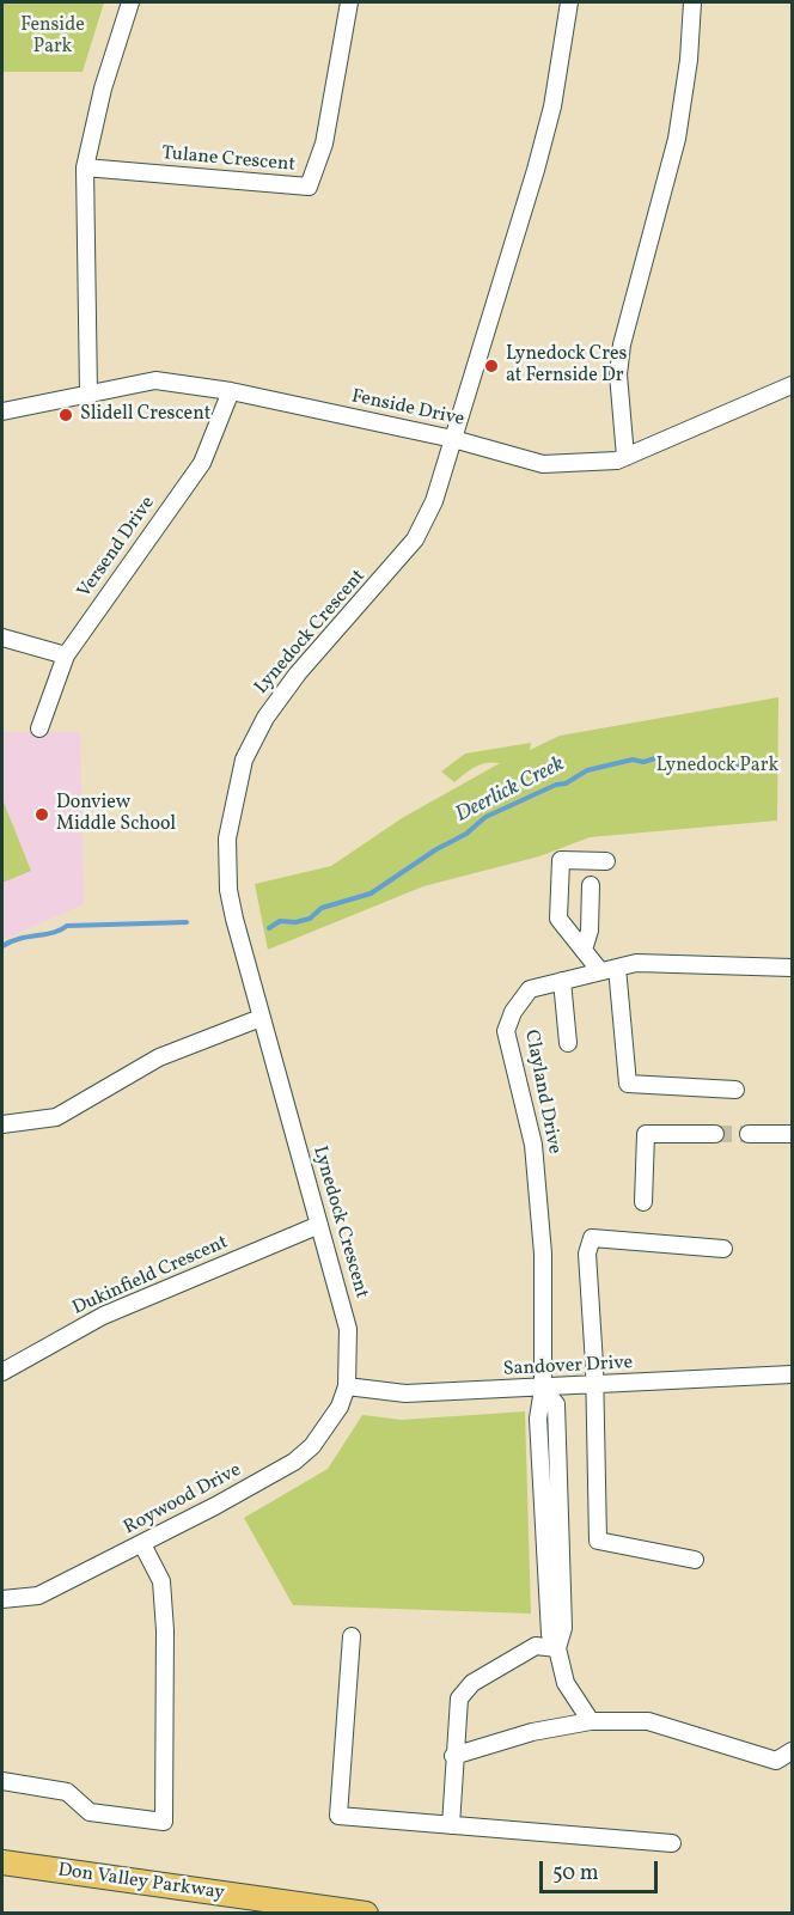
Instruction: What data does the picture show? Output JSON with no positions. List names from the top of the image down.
{
  "streets": {
    "highway": ["Don Valley Parkway"],
    "street": [
      "Tulane Crescent",
      "Fenside Drive",
      "Versend Drive",
      "Lynedock Crescent",
      "Clayland Drive",
      "Dukinfield Crescent",
      "Sandover Drive",
      "Roywood Drive"
    ]
  },
  "crossings": [
    ["Fenside Drive", "Versend Drive"],
    ["Fenside Drive", "Lynedock Crescent"],
    ["Lynedock Crescent", "Dukinfield Crescent"],
    ["Lynedock Crescent", "Sandover Drive"],
    ["Lynedock Crescent", "Roywood Drive"],
    ["Clayland Drive", "Sandover Drive"],
    ["Sandover Drive", "Roywood Drive"]
  ],
  "water": ["Deerlick Creek"],
  "parks": ["Fenside Park", "Lynedock Park"],
  "places": ["Lynedock Cres at Fernside Dr", "Slidell Crescent", "Donview Middle School"],
  "scale_bar": "50 m"
}
